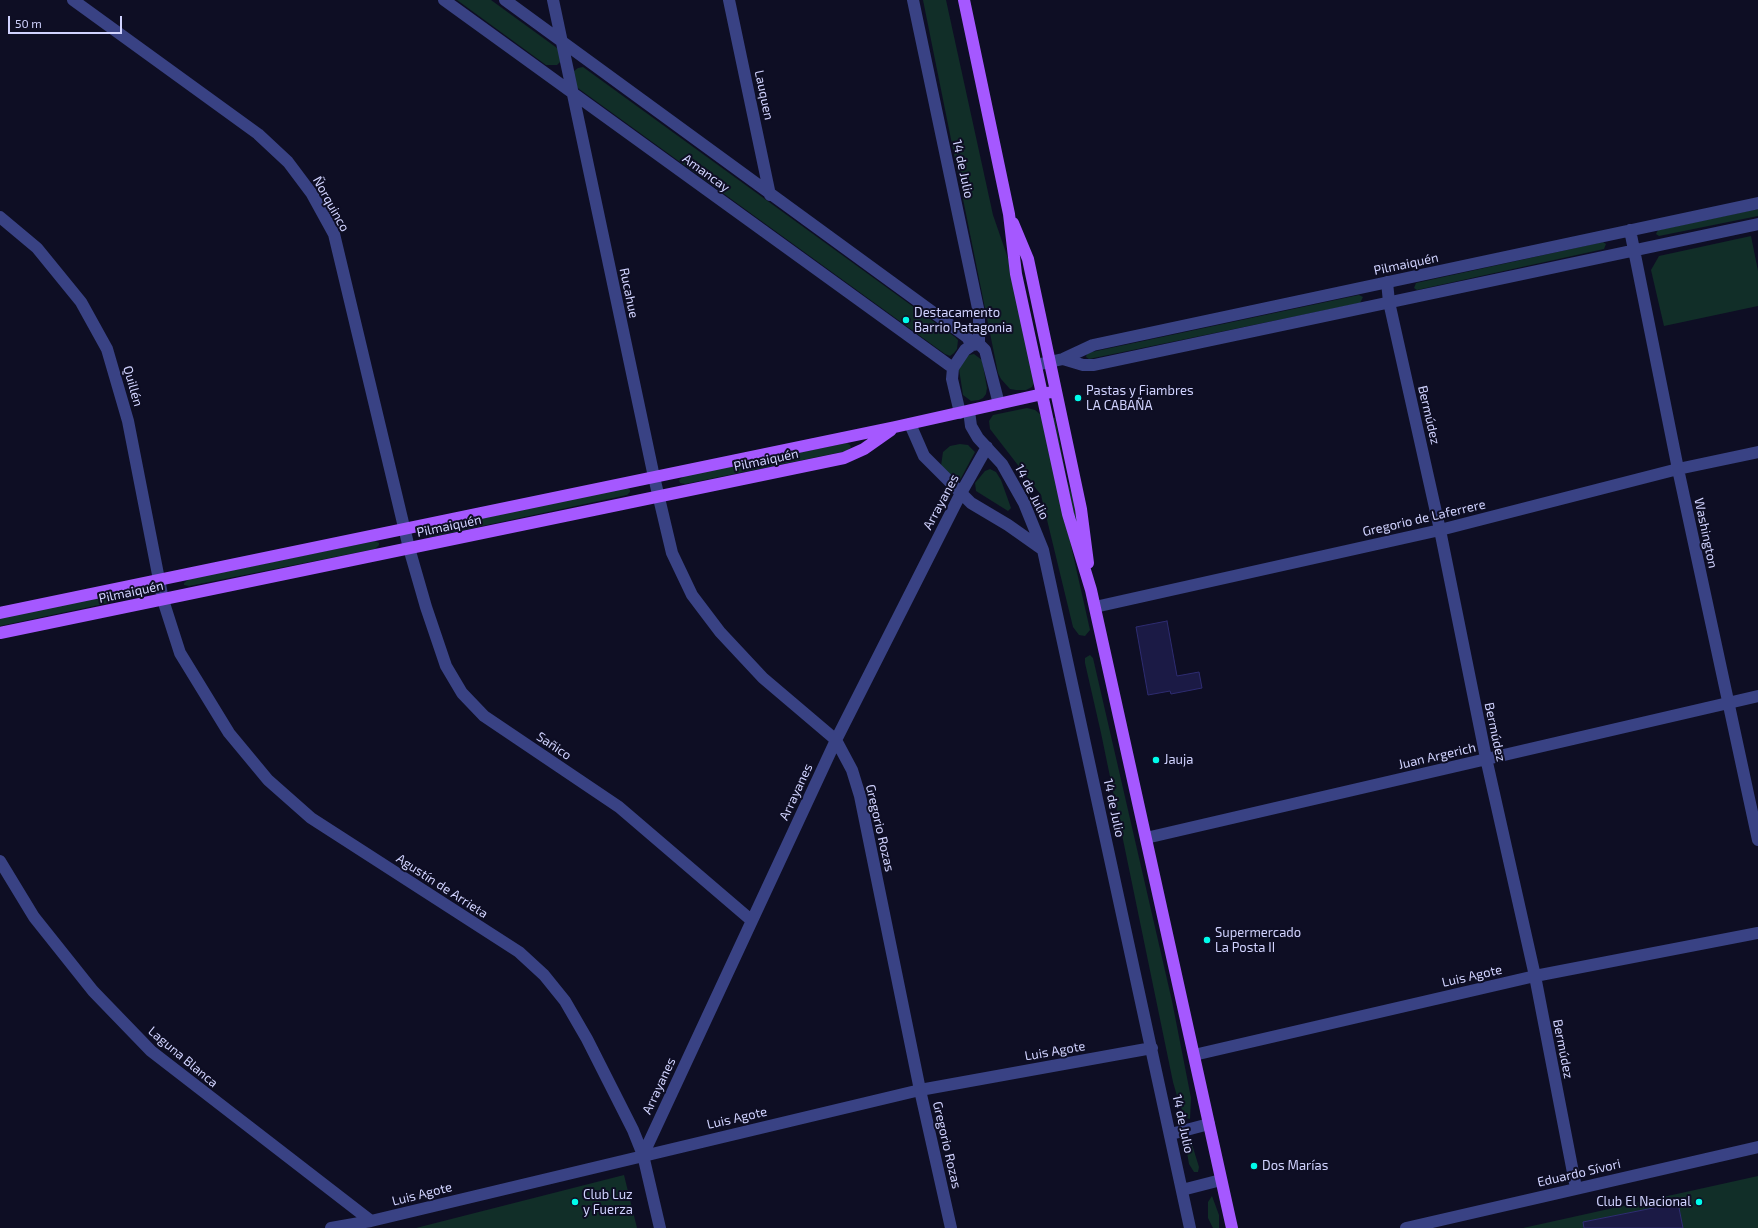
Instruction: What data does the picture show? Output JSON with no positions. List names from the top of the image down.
{
  "streets": {
    "main road": ["14 de Julio", "Pilmaiquén"],
    "street": [
      "Lauquen",
      "Amancay",
      "Ñorquinco",
      "Rucahue",
      "Quillén",
      "Bermúdez",
      "Arrayanes",
      "Gregorio de Laferrere",
      "Washington",
      "Sañico",
      "Juan Argerich",
      "Gregorio Rozas",
      "Agustín de Arrieta",
      "Luis Agote",
      "Laguna Blanca",
      "Eduardo Sívori"
    ]
  },
  "crossings": [
    ["Lauquen", "Amancay"],
    ["14 de Julio", "Amancay"],
    ["14 de Julio", "Pilmaiquén"],
    ["14 de Julio", "Arrayanes"],
    ["14 de Julio", "Gregorio de Laferrere"],
    ["14 de Julio", "Juan Argerich"],
    ["14 de Julio", "Luis Agote"],
    ["Amancay", "Pilmaiquén"],
    ["Amancay", "Rucahue"],
    ["Ñorquinco", "Pilmaiquén"],
    ["Ñorquinco", "Sañico"],
    ["Pilmaiquén", "Rucahue"],
    ["Pilmaiquén", "Quillén"],
    ["Pilmaiquén", "Bermúdez"],
    ["Pilmaiquén", "Washington"],
    ["Pilmaiquén", "Sañico"],
    ["Pilmaiquén", "Gregorio Rozas"],
    ["Pilmaiquén", "Agustín de Arrieta"],
    ["Rucahue", "Gregorio Rozas"],
    ["Quillén", "Agustín de Arrieta"],
    ["Bermúdez", "Gregorio de Laferrere"],
    ["Bermúdez", "Juan Argerich"],
    ["Bermúdez", "Luis Agote"],
    ["Bermúdez", "Eduardo Sívori"],
    ["Arrayanes", "Sañico"],
    ["Arrayanes", "Gregorio Rozas"],
    ["Arrayanes", "Agustín de Arrieta"],
    ["Arrayanes", "Luis Agote"],
    ["Gregorio de Laferrere", "Washington"],
    ["Washington", "Juan Argerich"],
    ["Gregorio Rozas", "Luis Agote"],
    ["Agustín de Arrieta", "Luis Agote"],
    ["Luis Agote", "Laguna Blanca"]
  ],
  "places": [
    "Destacamento Barrio Patagonia",
    "Pastas y Fiambres LA CABAÑA",
    "Jauja",
    "Supermercado La Posta II",
    "Dos Marías",
    "Club Luz y Fuerza",
    "Club El Nacional"
  ],
  "scale_bar": "50 m"
}
